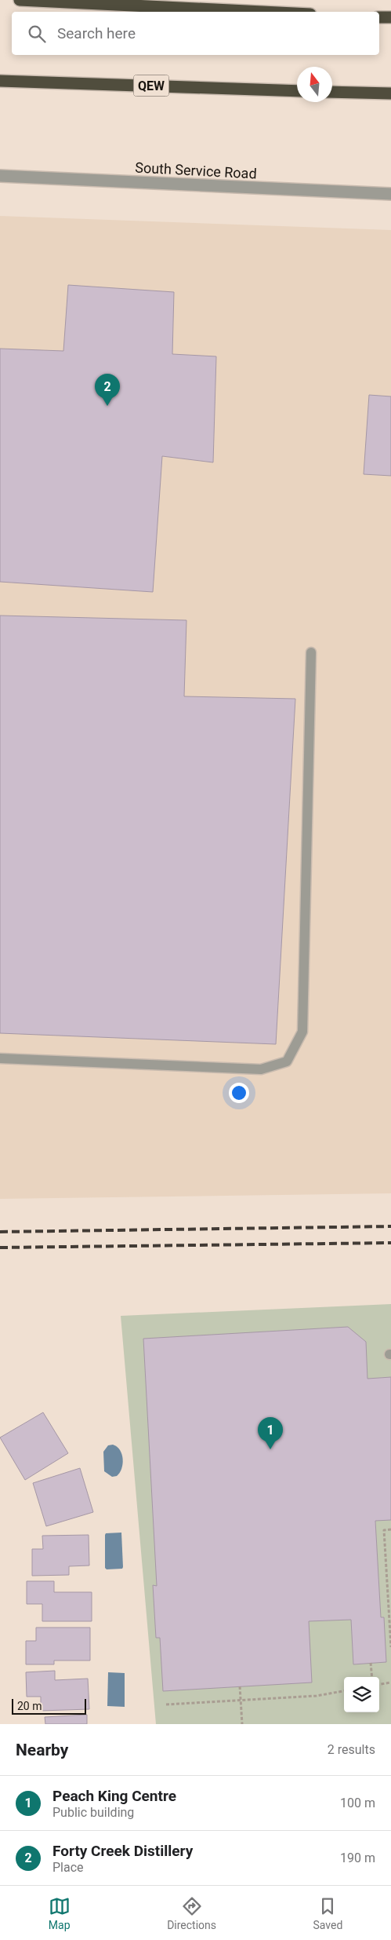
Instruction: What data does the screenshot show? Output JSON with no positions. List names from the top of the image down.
{
  "streets": {
    "highway": ["QEW"],
    "street": ["South Service Road"]
  },
  "scale_bar": "20 m",
  "north": "top",
  "page": {
    "search": "Search here",
    "pins": ["2", "1"],
    "scale": "20 m",
    "heading": ["Nearby", "2 results"],
    "list": [
      {
        "mark": "1",
        "name": "Peach King Centre",
        "note": "Public building",
        "value": "100 m"
      },
      {
        "mark": "2",
        "name": "Forty Creek Distillery",
        "note": "Place",
        "value": "190 m"
      }
    ],
    "nav": ["Map", "Directions", "Saved"]
  }
}
